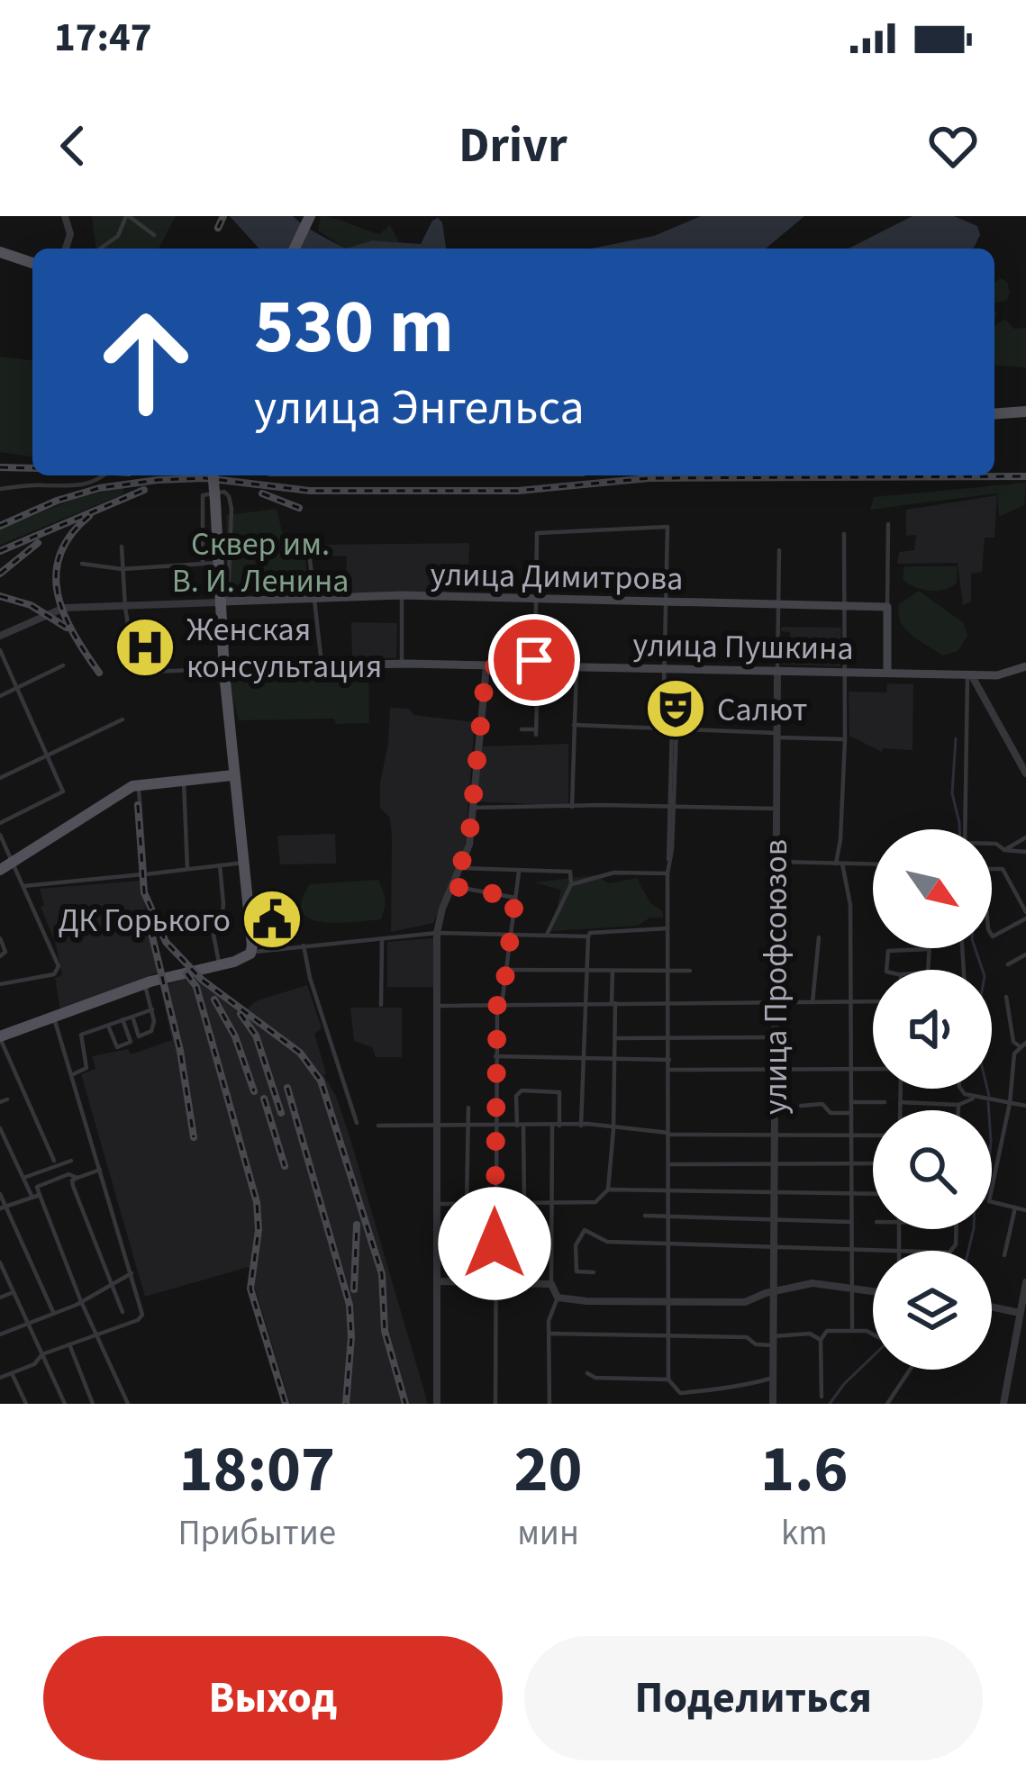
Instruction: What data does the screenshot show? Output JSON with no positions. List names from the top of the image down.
{
  "streets": {
    "main road": ["улица Димитрова", "улица Пушкина"],
    "street": ["улица Профсоюзов"]
  },
  "crossings": [
    ["улица Димитрова", "улица Пушкина"],
    ["улица Димитрова", "улица Профсоюзов"],
    ["улица Пушкина", "улица Профсоюзов"]
  ],
  "parks": ["Сквер им. В. И. Ленина"],
  "places": {
    "hospital": ["Женская консультация"],
    "theatre": ["Салют"],
    "public building": ["ДК Горького"]
  },
  "north": "bottom right",
  "page": {
    "status": "17:47",
    "header": "Drivr",
    "turn": ["530 m", "улица Энгельса"],
    "eta": [
      "18:07",
      "Прибытие",
      "20",
      "мин",
      "1.6",
      "km"
    ],
    "buttons": ["Выход", "Поделиться"]
  }
}
